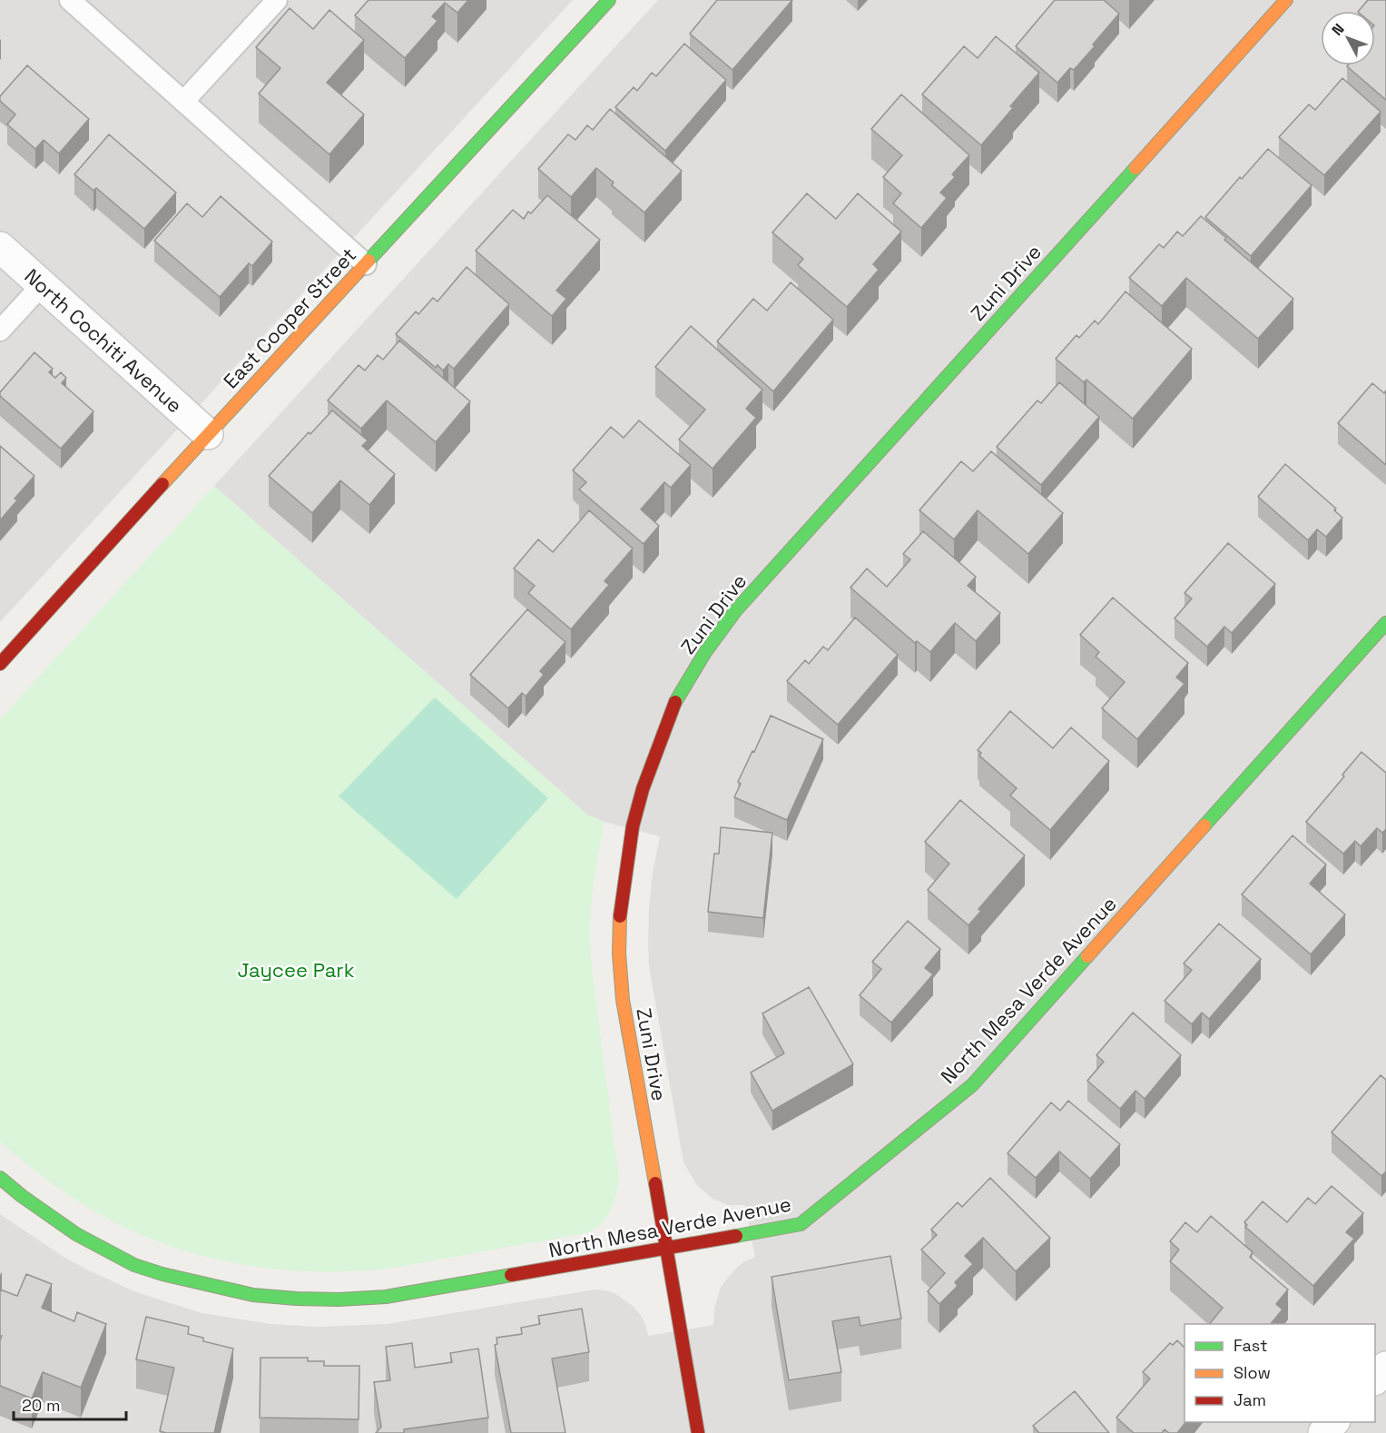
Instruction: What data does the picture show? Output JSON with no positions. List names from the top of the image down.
{
  "streets": {
    "street": [
      "Zuni Drive",
      "East Cooper Street",
      "North Cochiti Avenue",
      "North Mesa Verde Avenue"
    ]
  },
  "crossings": [
    ["Zuni Drive", "North Mesa Verde Avenue"],
    ["East Cooper Street", "North Cochiti Avenue"]
  ],
  "parks": ["Jaycee Park"],
  "legend": ["Fast", "Slow", "Jam"],
  "scale_bar": "20 m",
  "north": "top left"
}
